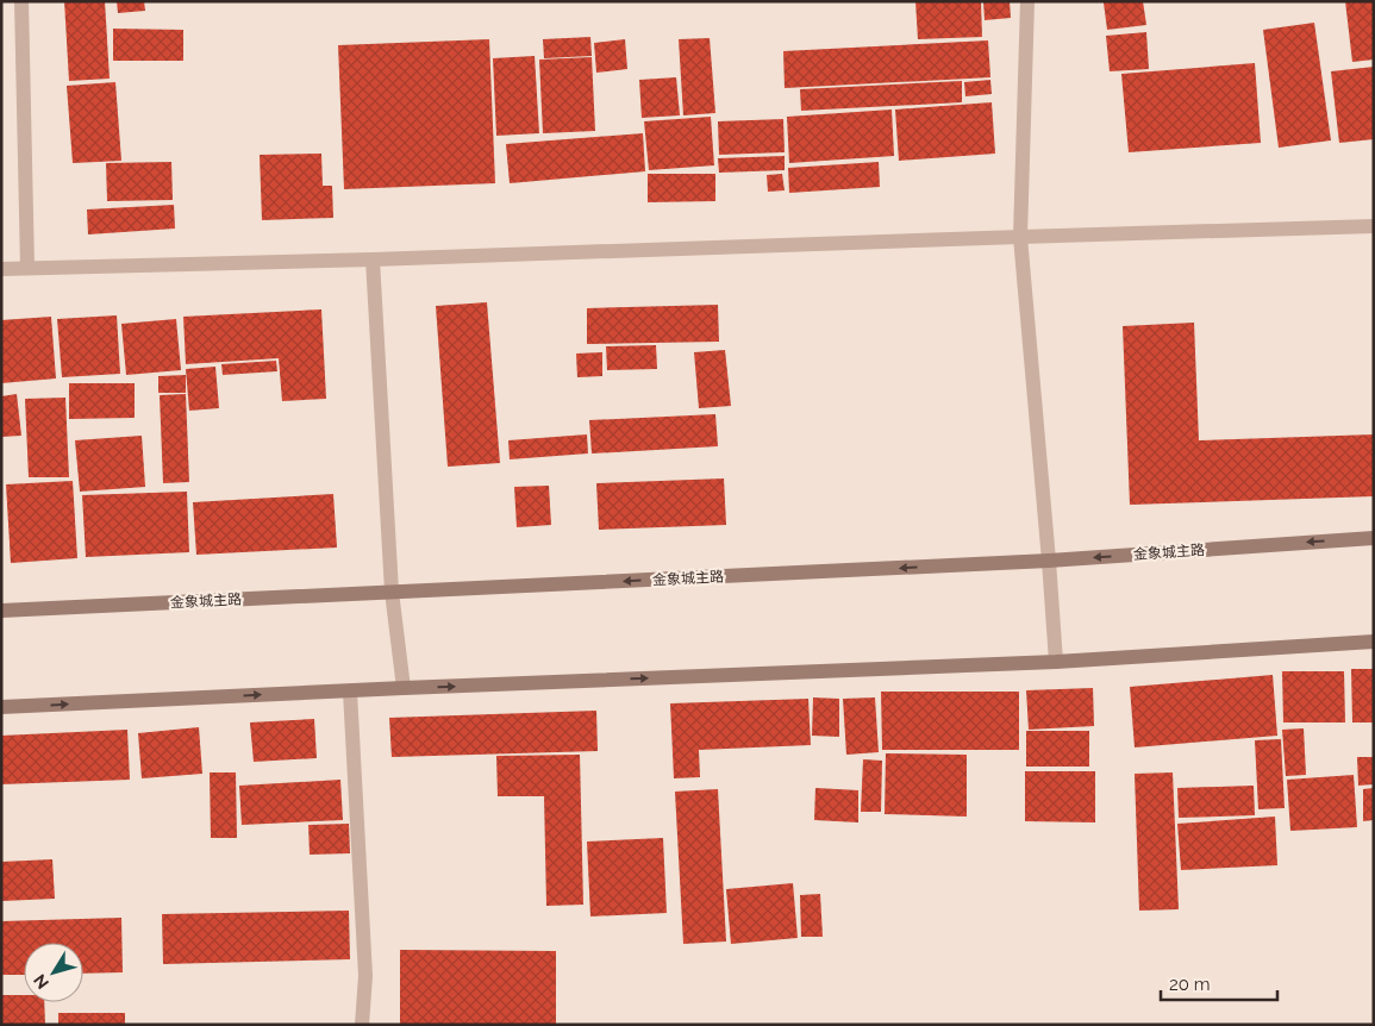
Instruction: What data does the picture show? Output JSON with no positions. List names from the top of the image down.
{
  "streets": {
    "main road": ["金象城主路"]
  },
  "scale_bar": "20 m",
  "north": "bottom left"
}
